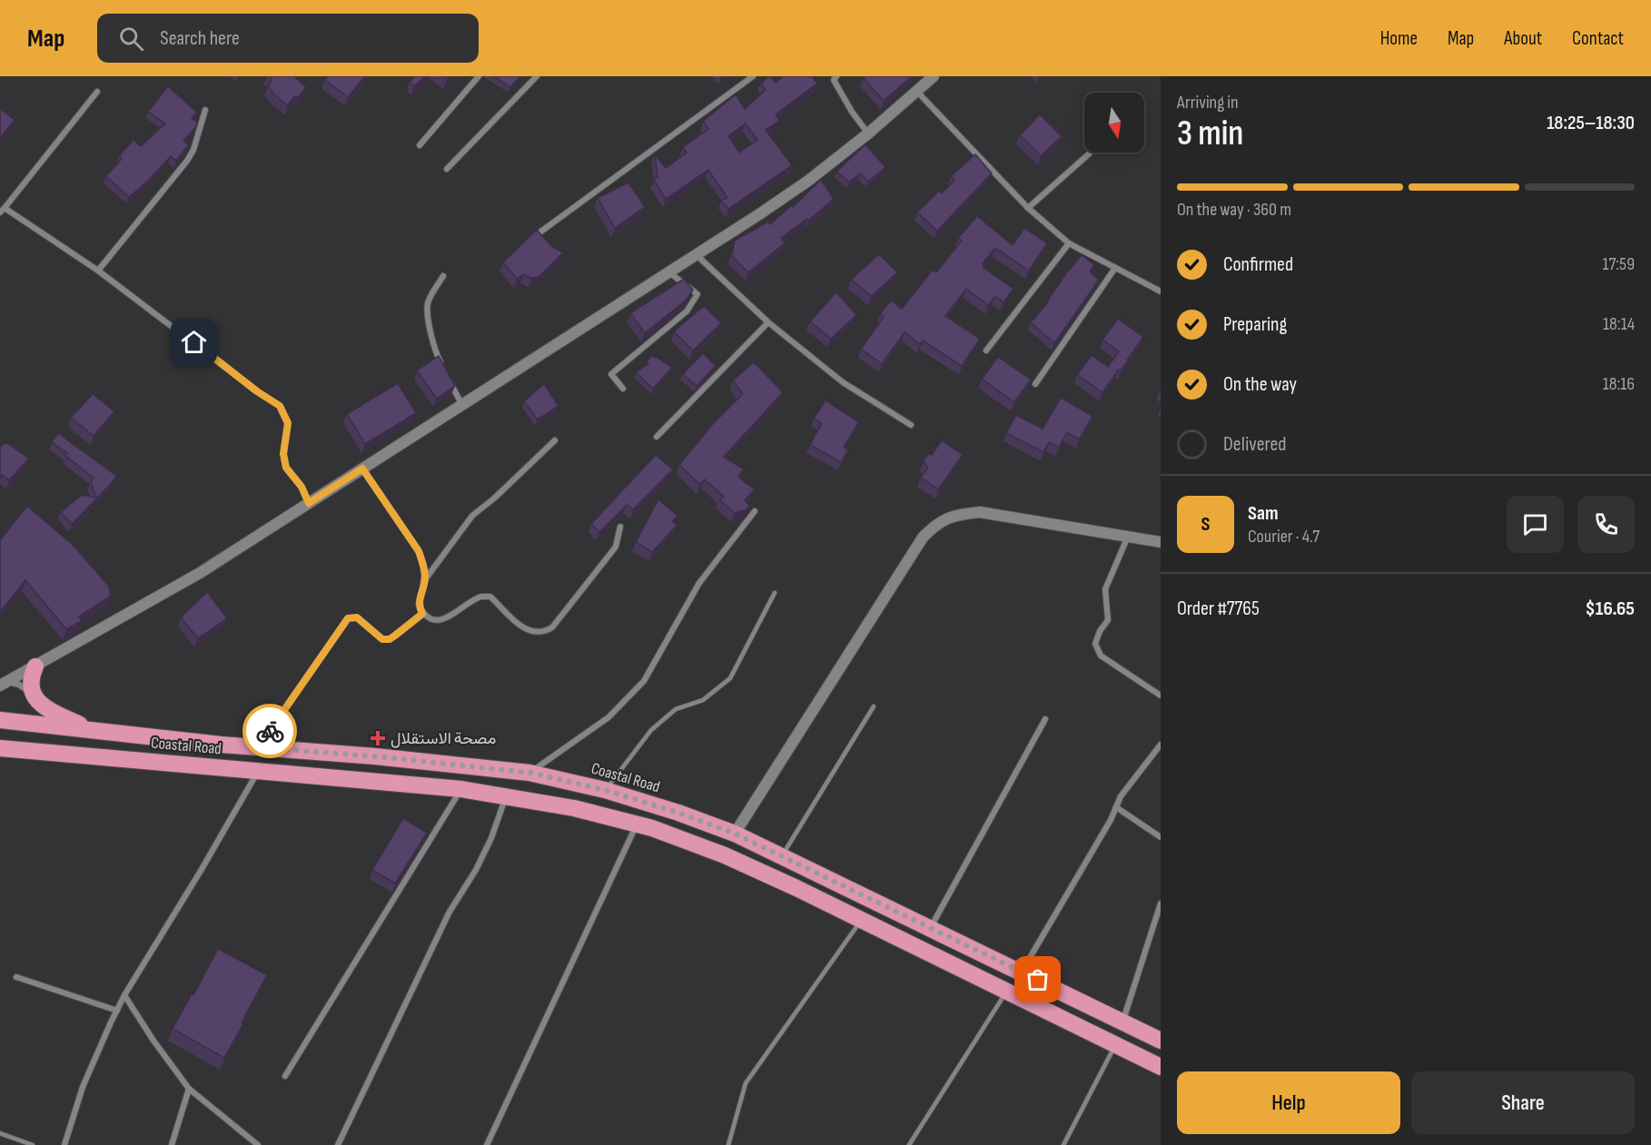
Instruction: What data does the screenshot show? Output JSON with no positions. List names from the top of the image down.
{
  "streets": {
    "highway": ["Coastal Road"]
  },
  "places": {
    "health": ["مصحة الاستقلال"]
  },
  "north": "bottom",
  "page": {
    "header": "Map",
    "search": "Search here",
    "nav": [
      "Home",
      "Map",
      "About",
      "Contact"
    ],
    "heading": ["3 min", "Arriving in", "18:25–18:30"],
    "panel": [
      "Sam",
      "Courier · 4.7",
      "Order #7765",
      "$16.65"
    ],
    "bar": "On the way · 360 m",
    "list": [
      ["Confirmed", "17:59"],
      ["Preparing", "18:14"],
      ["On the way", "18:16"],
      "Delivered"
    ],
    "round": "S",
    "buttons": ["Help", "Share"]
  }
}
